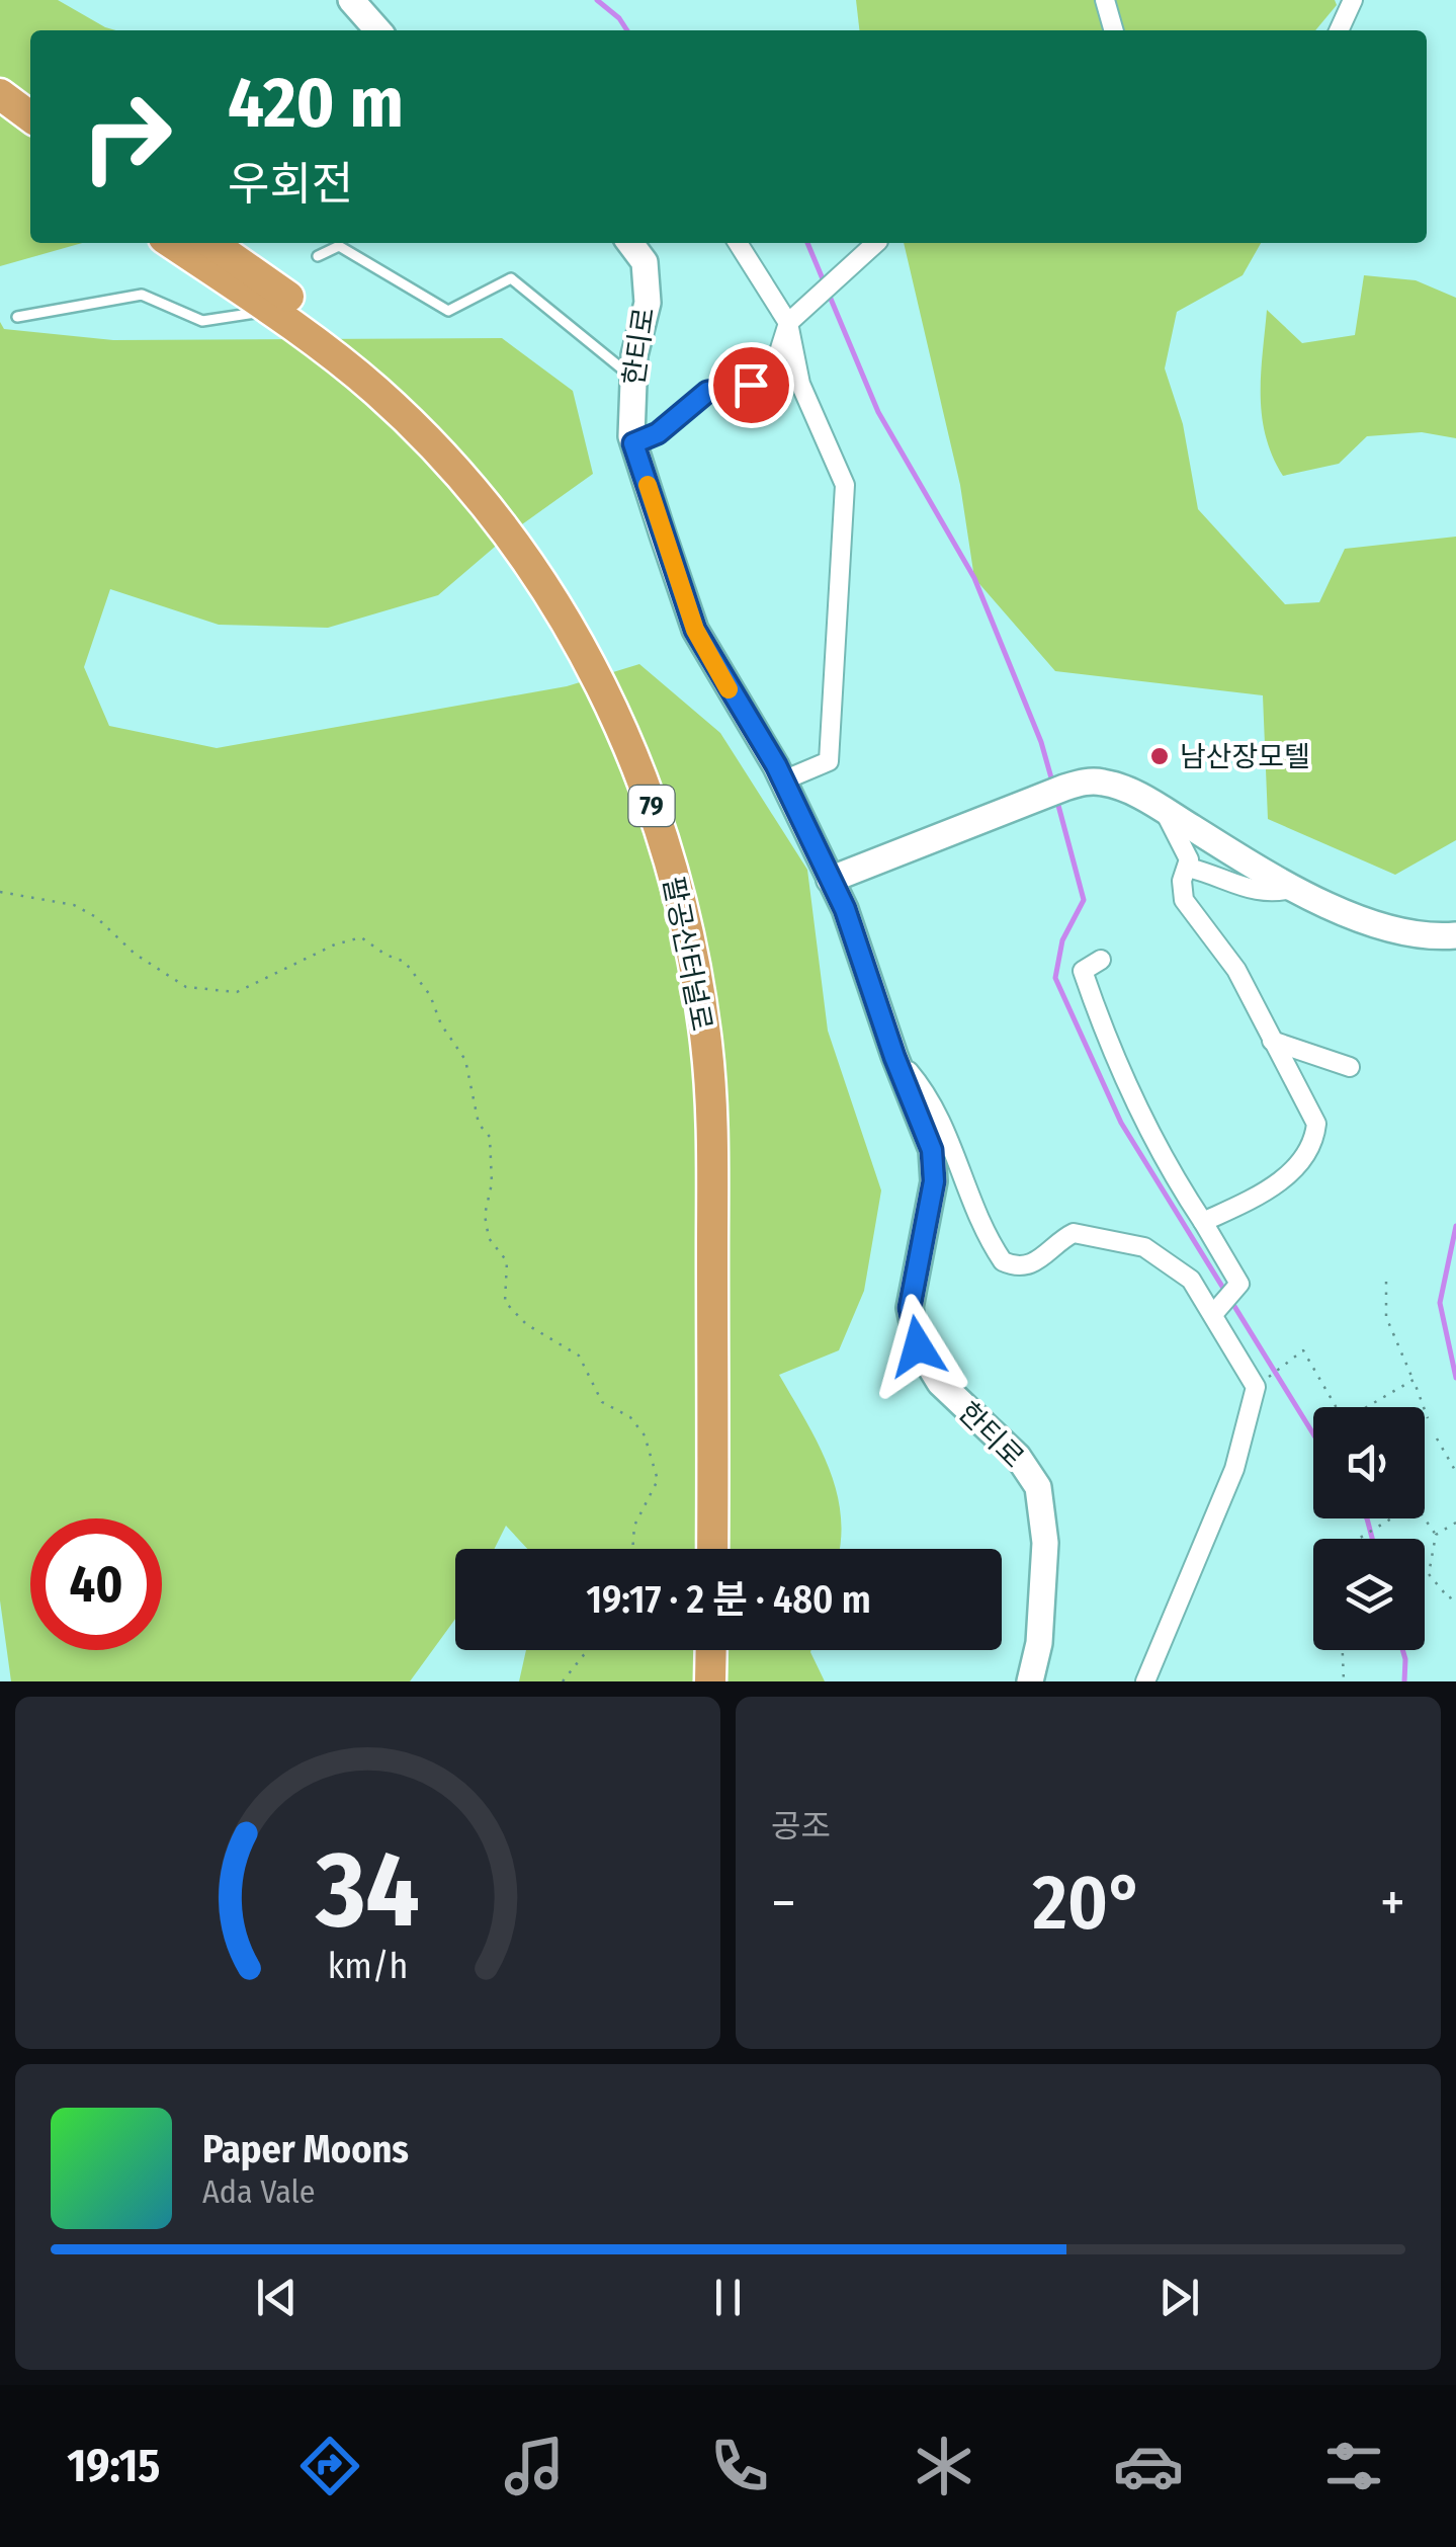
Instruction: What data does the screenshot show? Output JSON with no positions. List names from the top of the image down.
{
  "streets": {
    "highway": ["79", "팔공산터널로"],
    "street": ["한티로"]
  },
  "places": ["남산장모텔"],
  "page": {
    "turn": ["420 m", "우회전"],
    "limit": "40",
    "trip": "19:17 · 2 분 · 480 m",
    "tile": "공조",
    "heat": ["−", "20°", "+"],
    "song": ["Paper Moons", "Ada Vale"],
    "tabs": "19:15",
    "gauge": ["34", "km/h"]
  }
}
